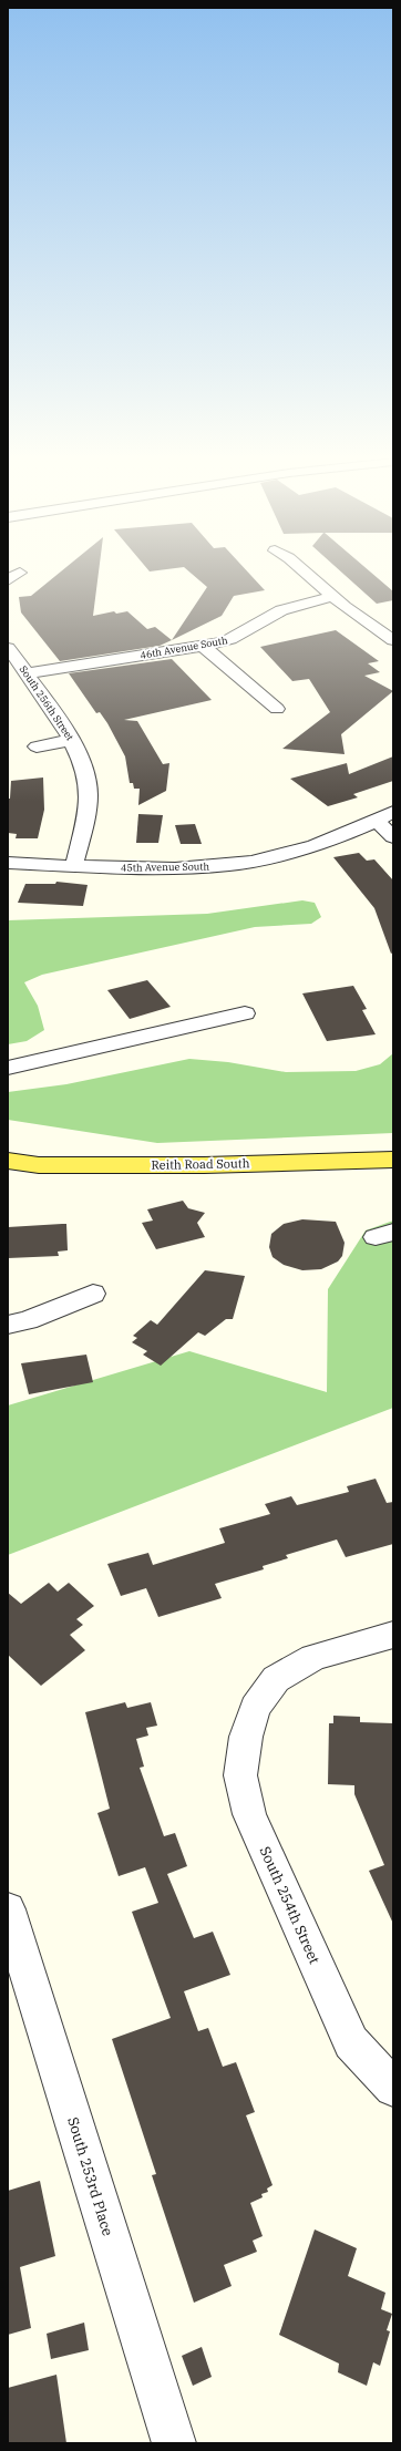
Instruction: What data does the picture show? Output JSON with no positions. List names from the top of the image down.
{
  "streets": {
    "main road": ["Reith Road South"],
    "street": [
      "46th Avenue South",
      "South 256th Street",
      "45th Avenue South",
      "South 254th Street",
      "South 253rd Place"
    ]
  },
  "crossings": [
    ["46th Avenue South", "South 256th Street"],
    ["South 256th Street", "45th Avenue South"]
  ]
}
